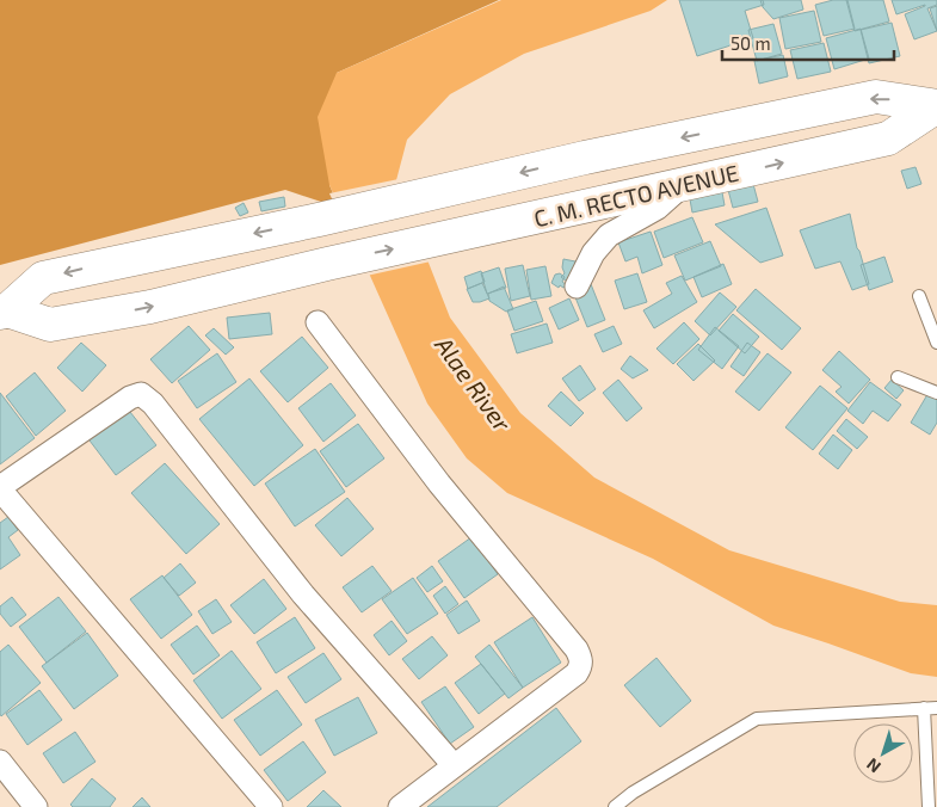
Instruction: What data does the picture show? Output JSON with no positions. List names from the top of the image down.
{
  "streets": {
    "highway": ["C. M. RECTO AVENUE"]
  },
  "water": ["Alae River"],
  "scale_bar": "50 m",
  "north": "bottom left"
}
